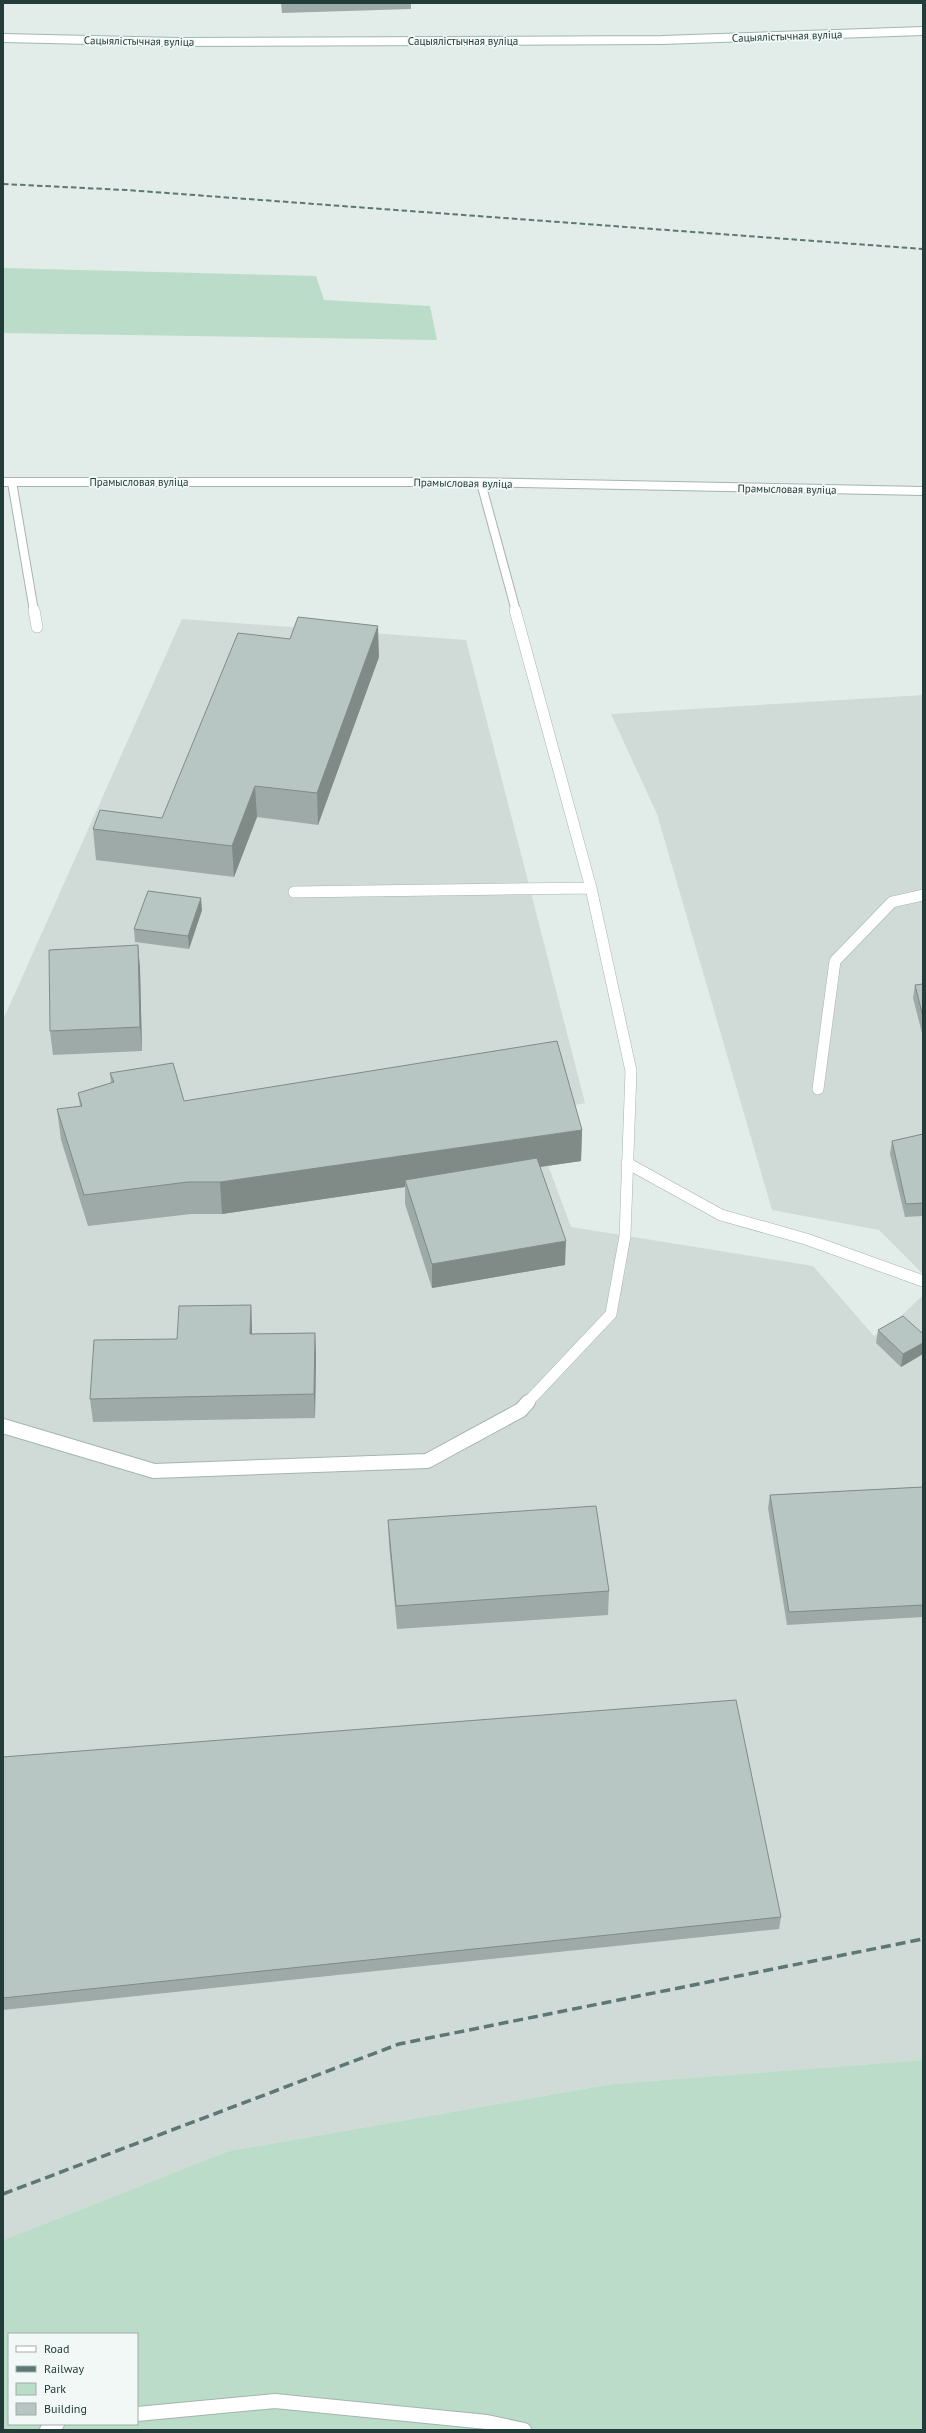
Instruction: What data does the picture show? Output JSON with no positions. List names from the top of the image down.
{
  "streets": {
    "street": ["Сацыялістычная вуліца", "Прамысловая вуліца"]
  },
  "legend": [
    "Road",
    "Railway",
    "Park",
    "Building"
  ]
}
